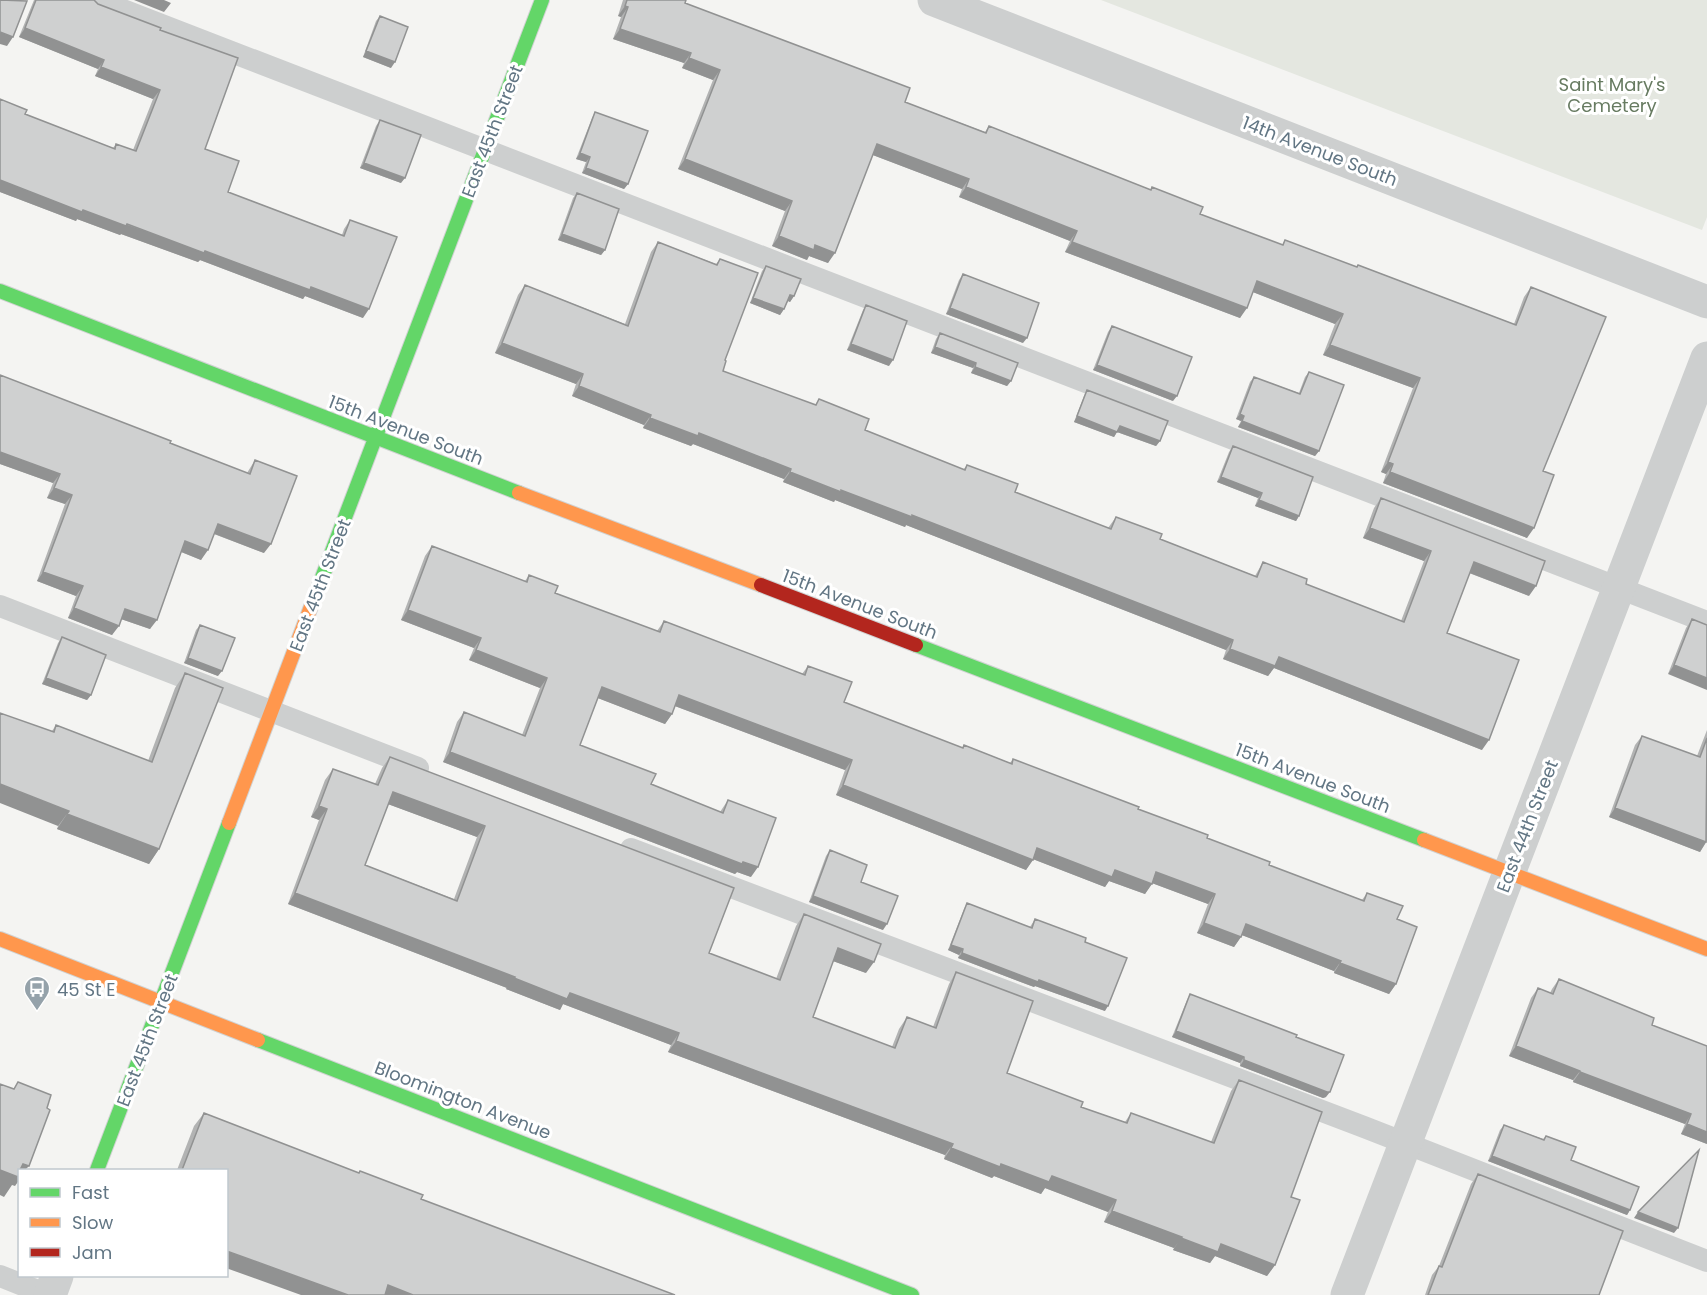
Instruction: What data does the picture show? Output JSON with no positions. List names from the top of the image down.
{
  "streets": {
    "street": [
      "East 45th Street",
      "14th Avenue South",
      "15th Avenue South",
      "East 44th Street",
      "Bloomington Avenue"
    ]
  },
  "crossings": [
    ["East 45th Street", "15th Avenue South"],
    ["East 45th Street", "Bloomington Avenue"],
    ["15th Avenue South", "East 44th Street"]
  ],
  "parks": ["Saint Mary's Cemetery"],
  "places": {
    "bus stop": ["45 St E"]
  },
  "legend": ["Fast", "Slow", "Jam"]
}
